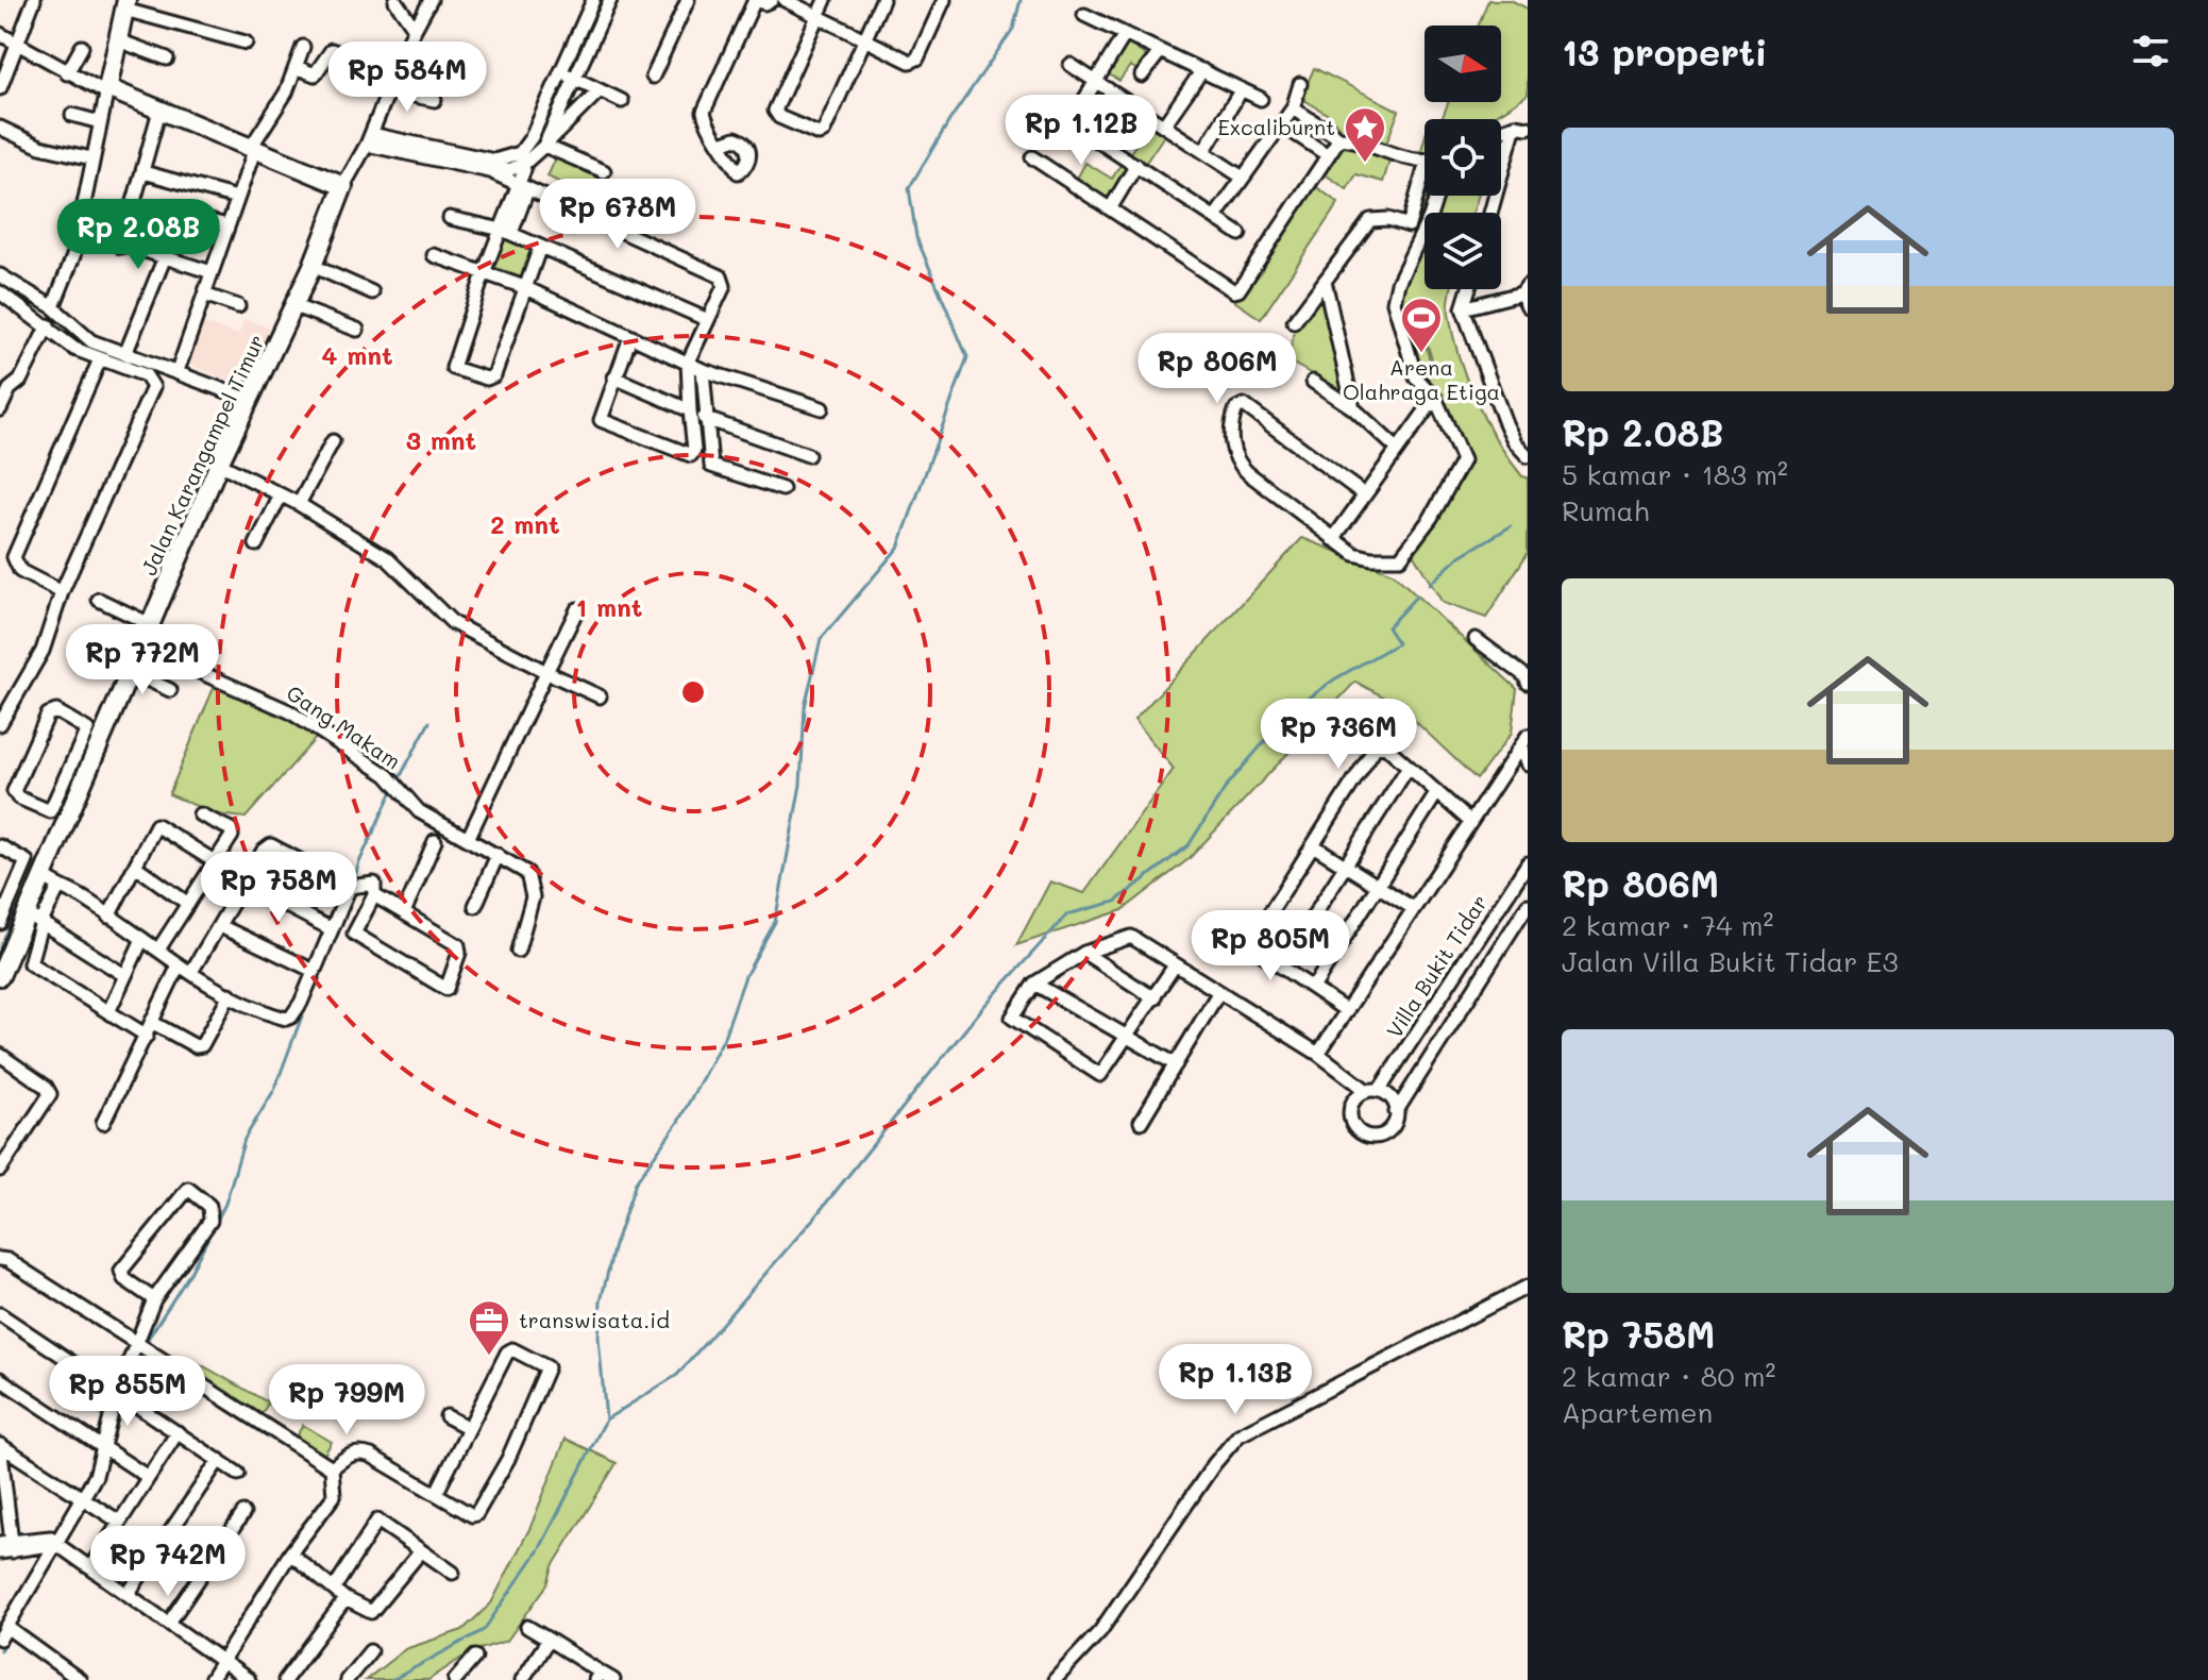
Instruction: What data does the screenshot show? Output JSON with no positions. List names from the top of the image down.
{
  "streets": {
    "street": ["Jalan Karangampel Timur", "Gang Makam", "Villa Bukit Tidar"]
  },
  "crossings": [
    ["Jalan Karangampel Timur", "Gang Makam"]
  ],
  "places": {
    "place": ["Excaliburnt"],
    "sports": ["Arena Olahraga Etiga"],
    "office": ["transwisata.id"]
  },
  "north": "right",
  "page": {
    "heading": "13 properti",
    "price": [
      "Rp 584M",
      "Rp 1.12B",
      "Rp 678M",
      "Rp 2.08B",
      "Rp 806M",
      "Rp 772M",
      "Rp 736M",
      "Rp 758M",
      "Rp 805M",
      "Rp 1.13B",
      "Rp 855M",
      "Rp 799M",
      "Rp 742M"
    ],
    "list": [
      {
        "name": "Rp 2.08B",
        "note": "5 kamar · 183 m² · Rumah"
      },
      {
        "name": "Rp 806M",
        "note": "2 kamar · 74 m² · Jalan Villa Bukit Tidar E3"
      },
      {
        "name": "Rp 758M",
        "note": "2 kamar · 80 m² · Apartemen"
      }
    ]
  },
  "rings": [
    "4 mnt",
    "3 mnt",
    "2 mnt",
    "1 mnt"
  ]
}
